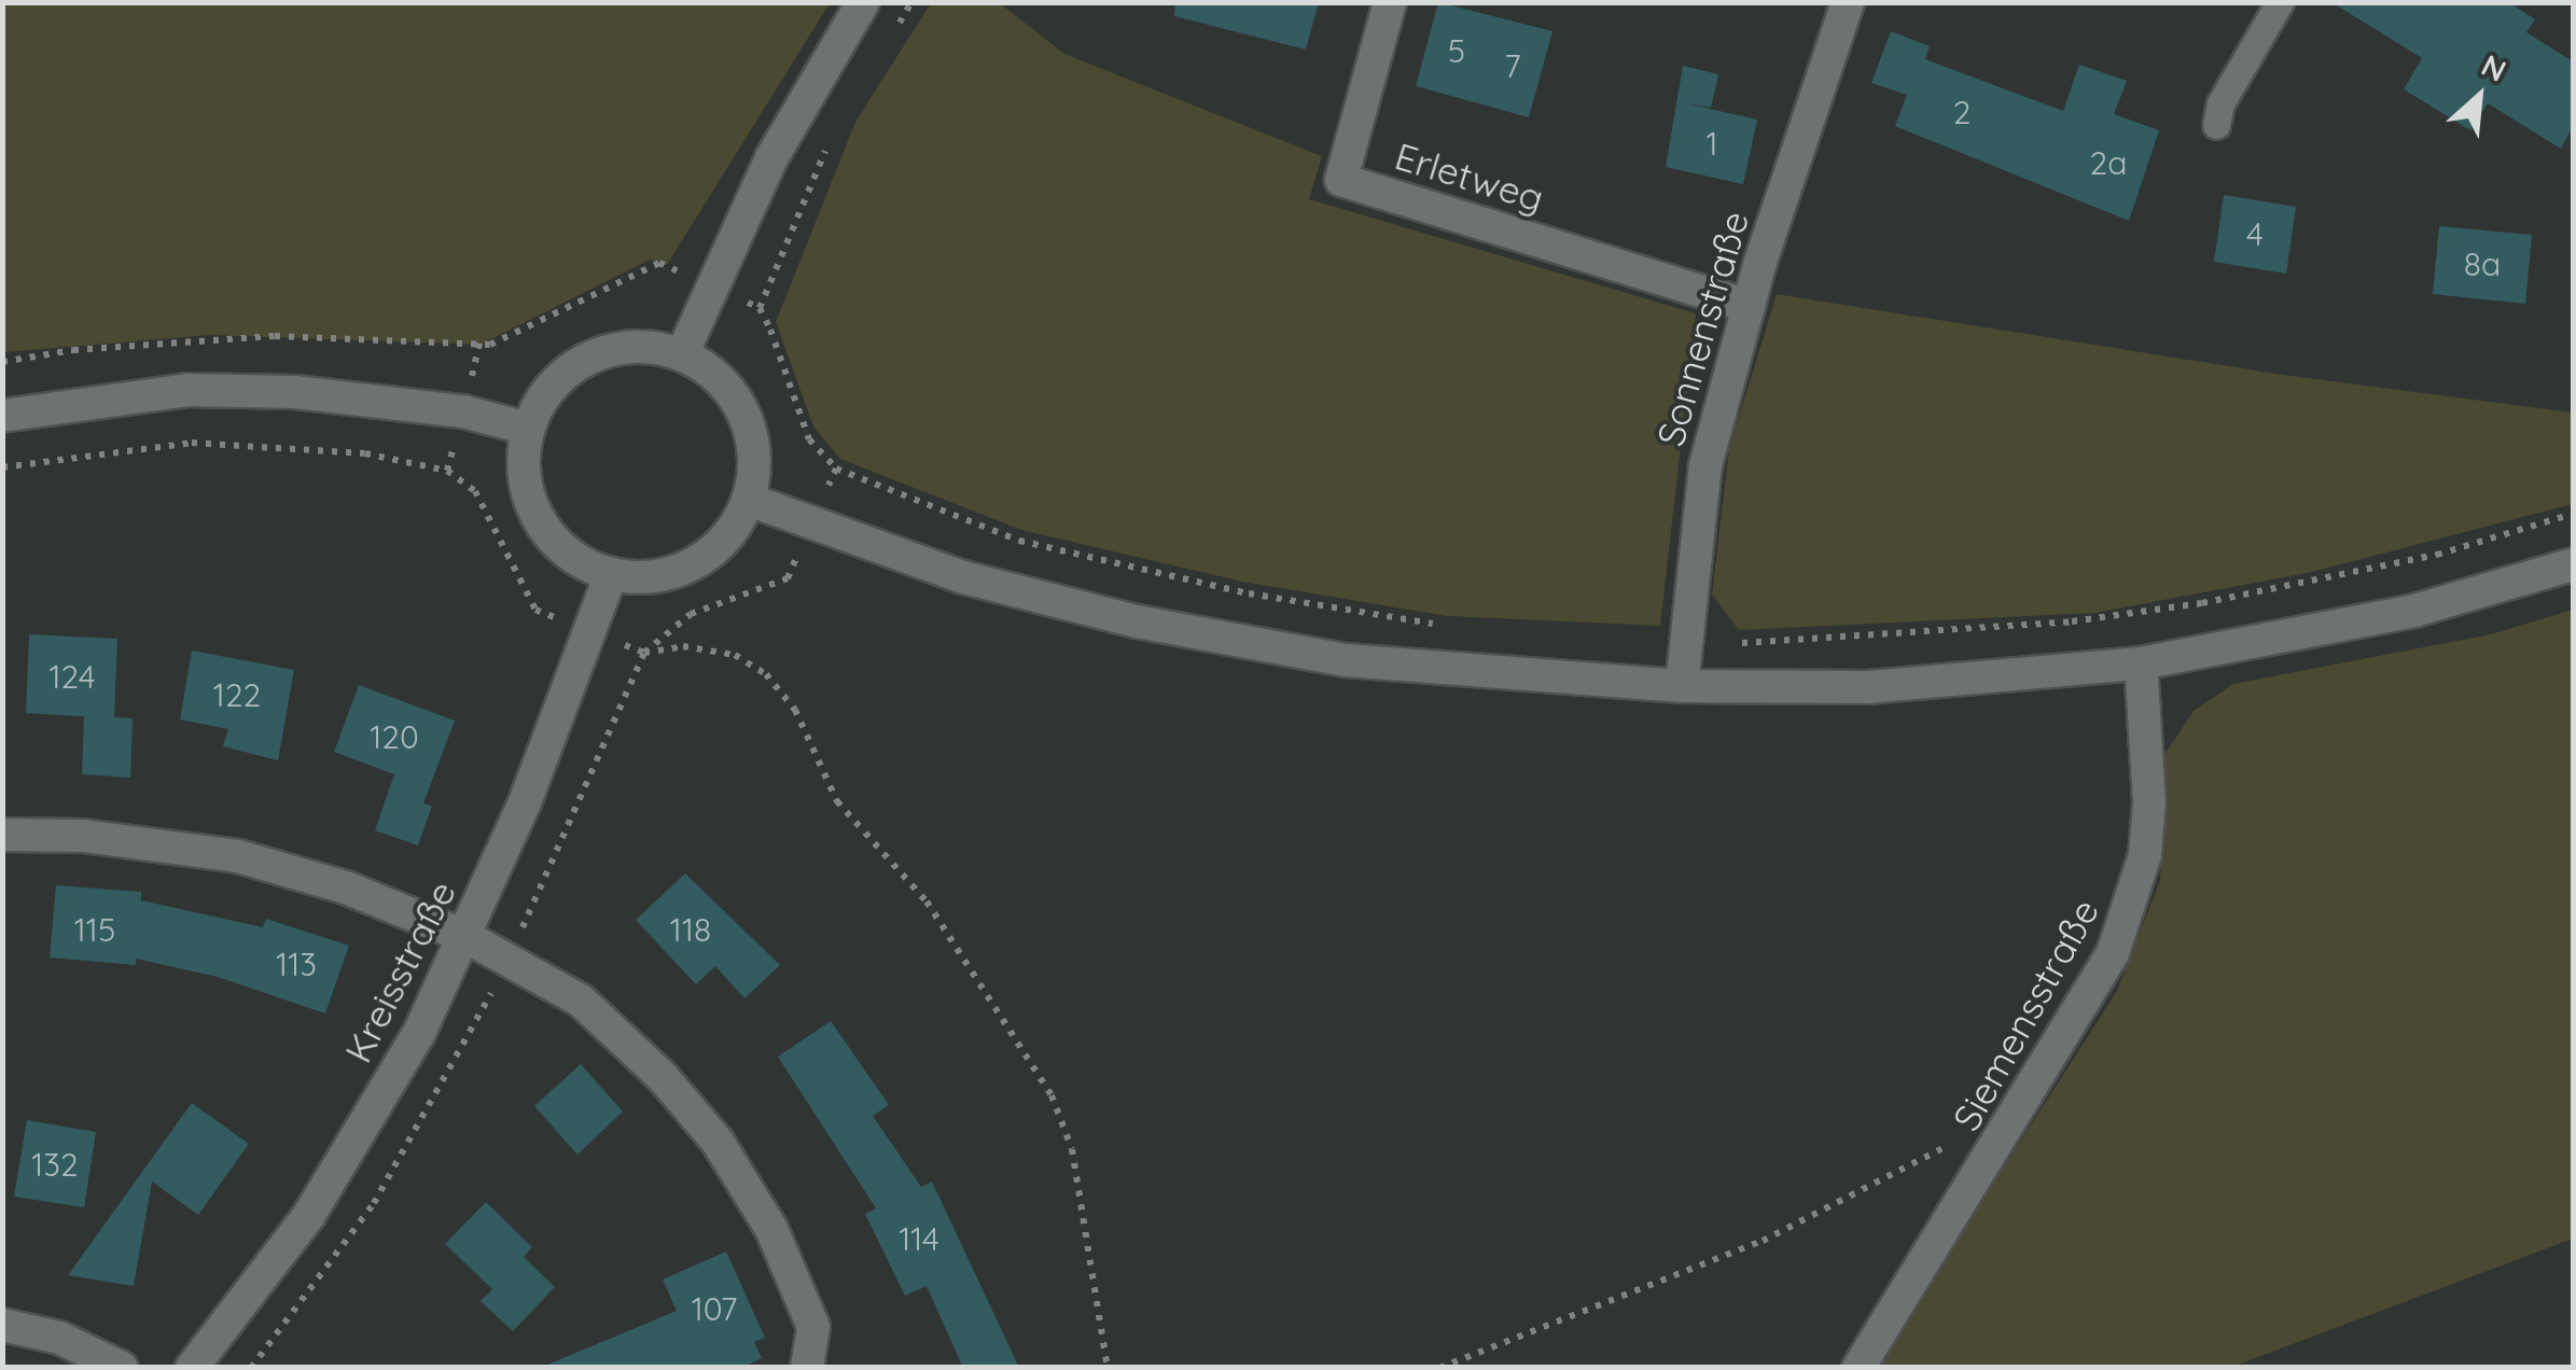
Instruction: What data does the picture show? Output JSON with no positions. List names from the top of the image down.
{
  "streets": {
    "street": [
      "Erletweg",
      "Sonnenstraße",
      "Kreisstraße",
      "Siemensstraße"
    ]
  },
  "crossings": [
    ["Erletweg", "Sonnenstraße"]
  ],
  "house_numbers": [
    "5",
    "7",
    "2",
    "1",
    "2a",
    "4",
    "8a",
    "124",
    "122",
    "120",
    "115",
    "118",
    "113",
    "132",
    "114",
    "107"
  ],
  "north": "top right"
}
